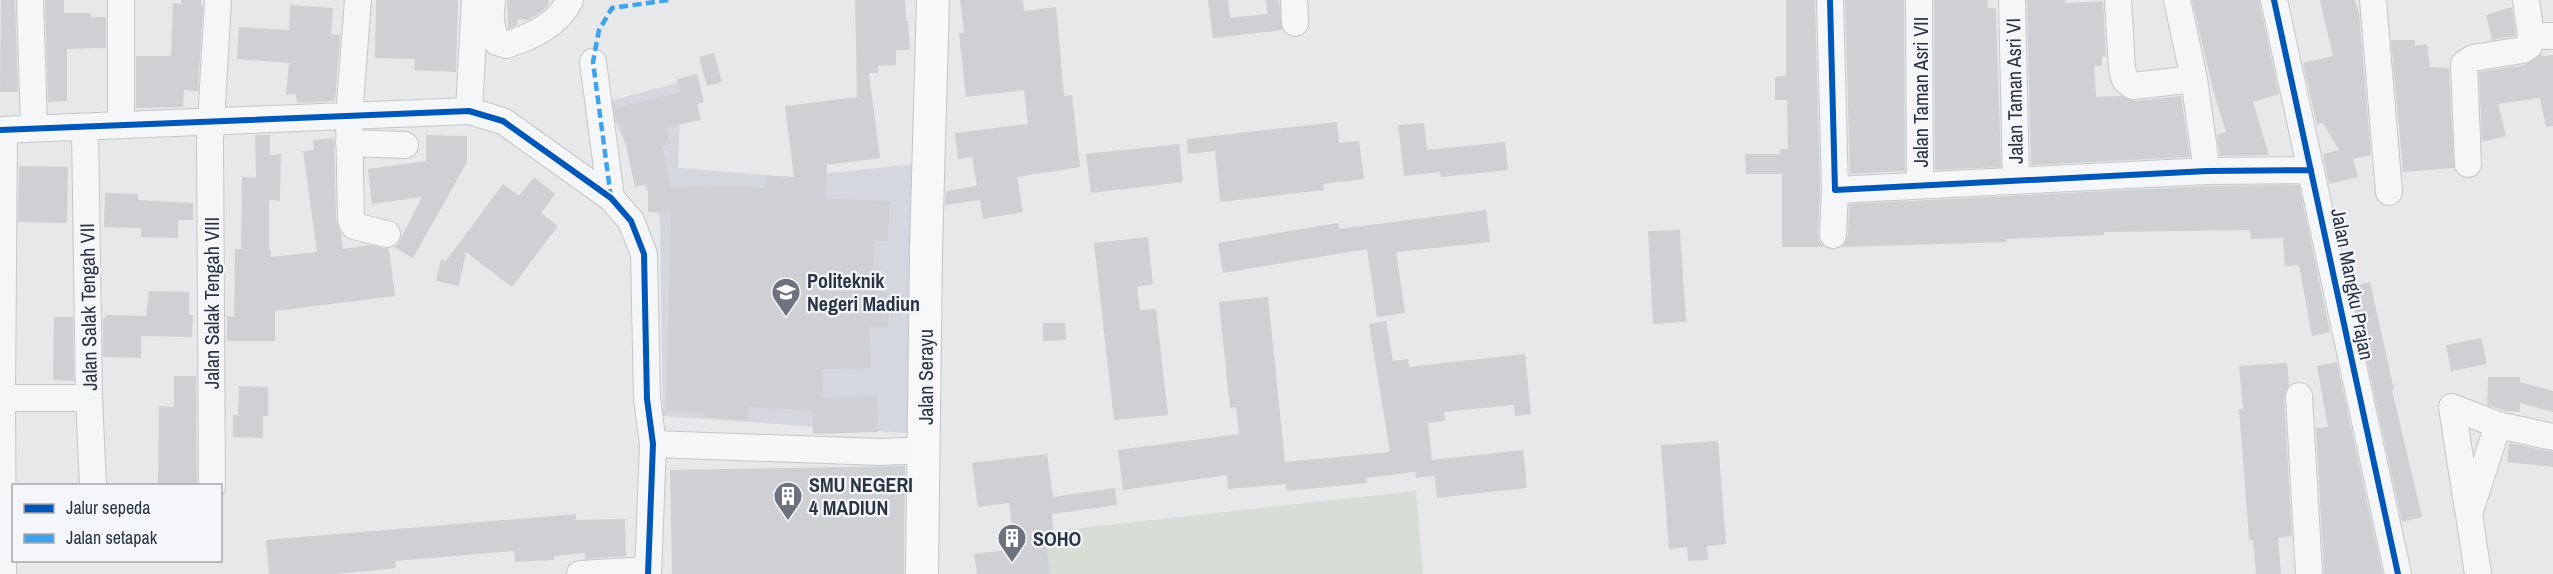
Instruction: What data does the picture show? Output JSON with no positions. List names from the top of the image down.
{
  "streets": {
    "main road": ["Jalan Serayu"],
    "street": [
      "Jalan Taman Asri VI",
      "Jalan Taman Asri VII",
      "Jalan Mangku Prajan",
      "Jalan Salak Tengah VIII",
      "Jalan Salak Tengah VII"
    ]
  },
  "places": {
    "school or university": ["Politeknik Negeri Madiun"],
    "building": ["SMU NEGERI 4 MADIUN", "SOHO"]
  },
  "legend": ["Jalur sepeda", "Jalan setapak"]
}
